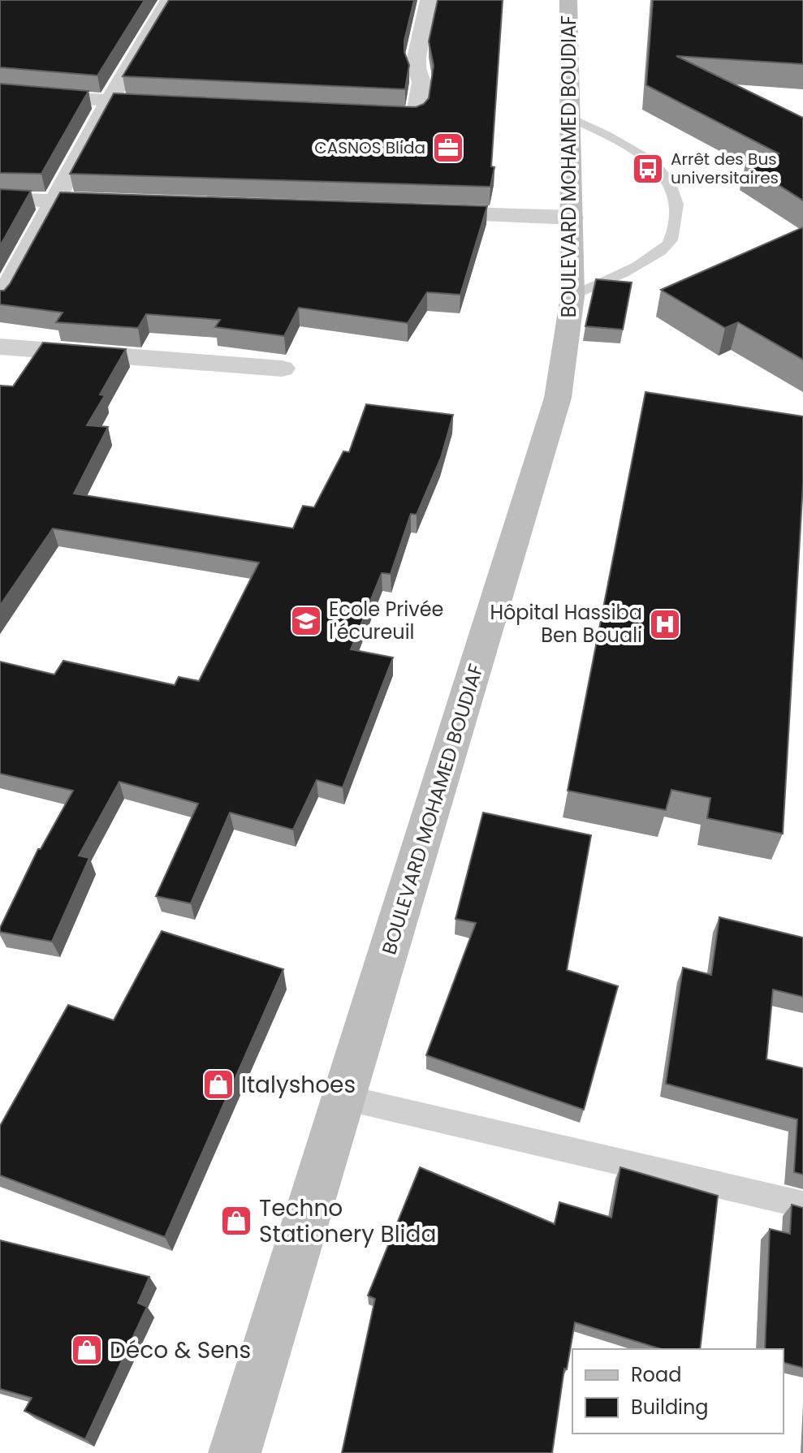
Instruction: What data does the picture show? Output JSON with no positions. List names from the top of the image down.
{
  "streets": {
    "main road": ["BOULEVARD MOHAMED BOUDIAF"]
  },
  "places": {
    "office": ["CASNOS Blida"],
    "bus stop": ["Arrêt des Bus universitaires"],
    "school or university": ["Ecole Privée l'écureuil"],
    "hospital": ["Hôpital Hassiba Ben Bouali"],
    "shop": ["Italyshoes", "Techno Stationery Blida", "Déco & Sens"]
  },
  "legend": ["Road", "Building"]
}
